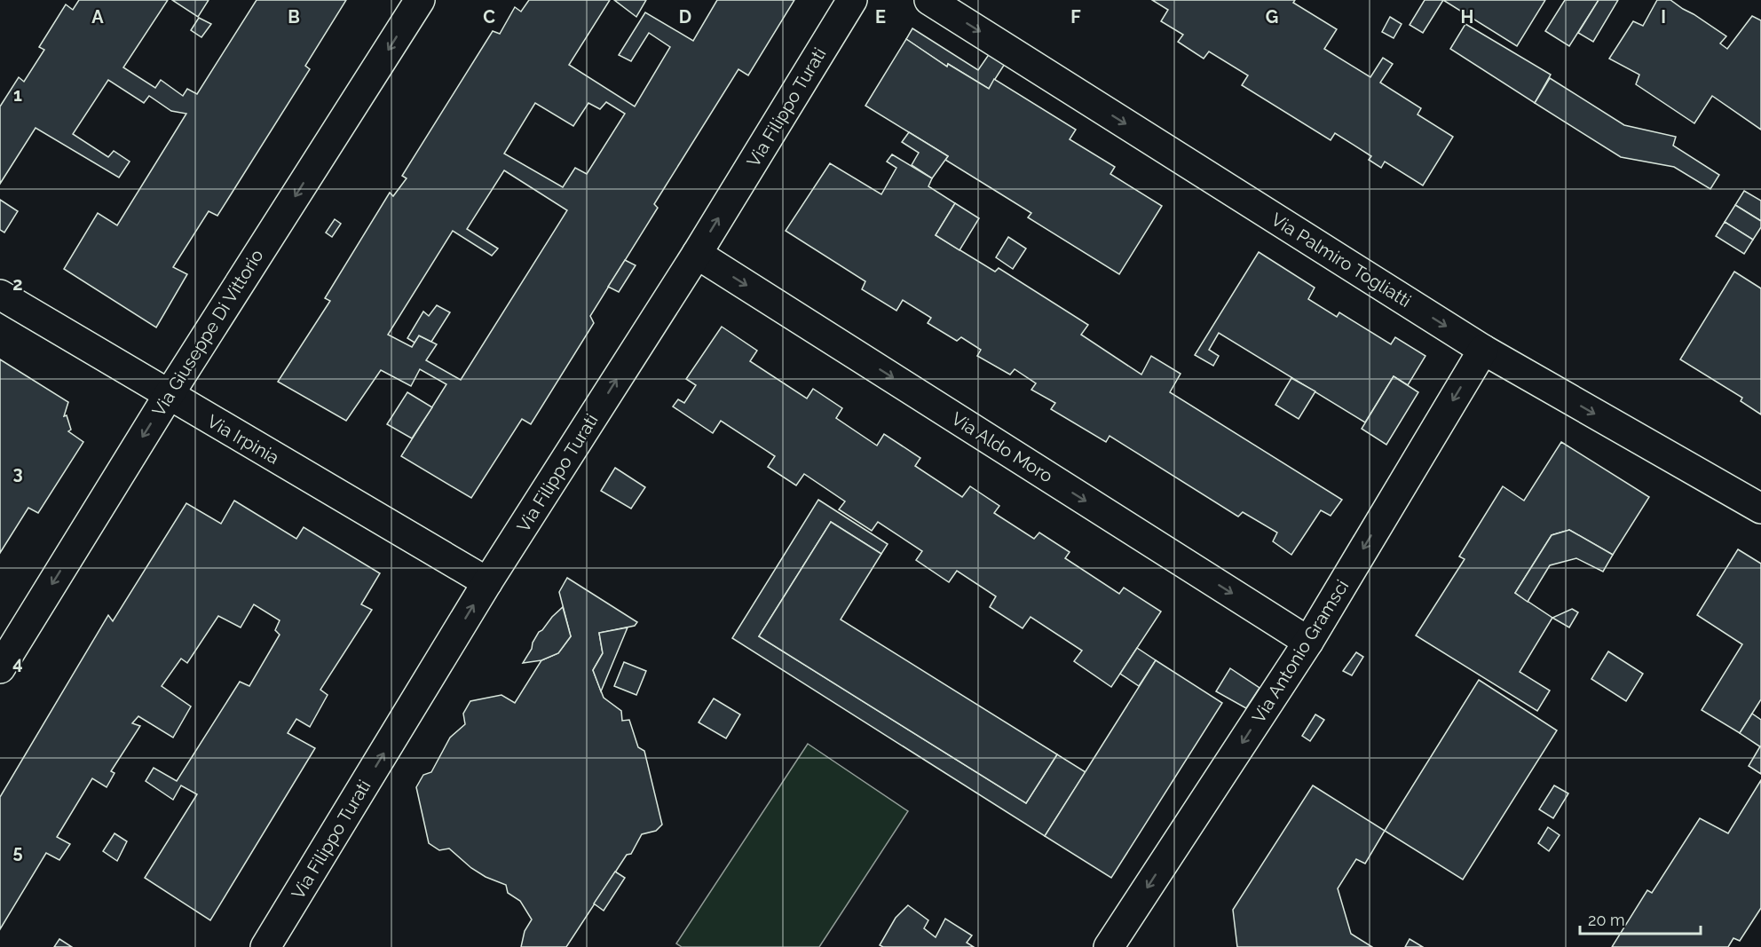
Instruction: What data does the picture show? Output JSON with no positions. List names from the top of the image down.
{
  "streets": {
    "street": [
      "Via Filippo Turati",
      "Via Palmiro Togliatti",
      "Via Giuseppe Di Vittorio",
      "Via Irpinia",
      "Via Aldo Moro",
      "Via Antonio Gramsci"
    ]
  },
  "crossings": [
    ["Via Filippo Turati", "Via Irpinia"],
    ["Via Filippo Turati", "Via Aldo Moro"],
    ["Via Palmiro Togliatti", "Via Antonio Gramsci"],
    ["Via Giuseppe Di Vittorio", "Via Irpinia"],
    ["Via Aldo Moro", "Via Antonio Gramsci"]
  ],
  "one_way": [
    "Via Filippo Turati",
    "Via Palmiro Togliatti",
    "Via Giuseppe Di Vittorio",
    "Via Aldo Moro",
    "Via Antonio Gramsci"
  ],
  "scale_bar": "20 m",
  "grid": {
    "columns": [
      "A",
      "B",
      "C",
      "D",
      "E",
      "F",
      "G",
      "H",
      "I"
    ],
    "rows": [
      "1",
      "2",
      "3",
      "4",
      "5"
    ]
  }
}
